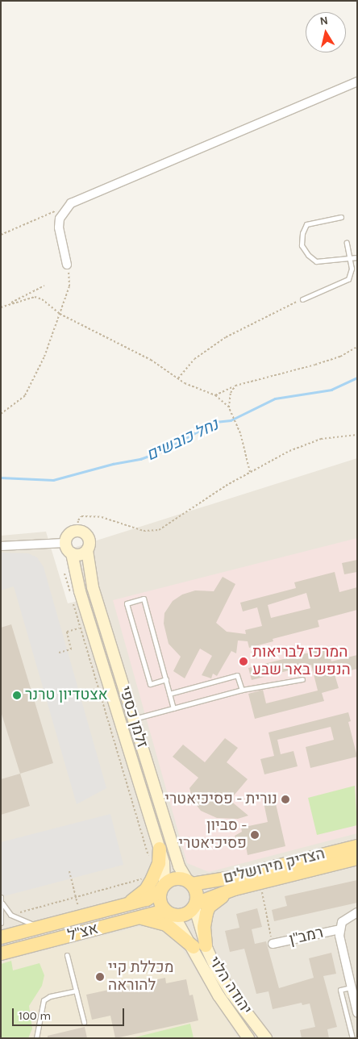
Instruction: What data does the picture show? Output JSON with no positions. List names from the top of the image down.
{
  "streets": {
    "main road": ["הצדיק מירושלים", "אצ\"ל"],
    "street": ["זלמן כספי", "רמב\"ן", "יהודה הלוי"]
  },
  "crossings": [
    ["זלמן כספי", "הצדיק מירושלים"],
    ["זלמן כספי", "אצ\"ל"],
    ["זלמן כספי", "יהודה הלוי"],
    ["הצדיק מירושלים", "אצ\"ל"],
    ["הצדיק מירושלים", "יהודה הלוי"],
    ["אצ\"ל", "יהודה הלוי"]
  ],
  "water": ["נחל כובשים"],
  "places": [
    "המרכז לבריאות הנפש באר שבע",
    "אצטדיון טרנר",
    "נורית - פסיכיאטרי",
    "סביון - פסיכיאטרי",
    "מכללת קיי להוראה"
  ],
  "scale_bar": "100 m",
  "north": "top"
}
